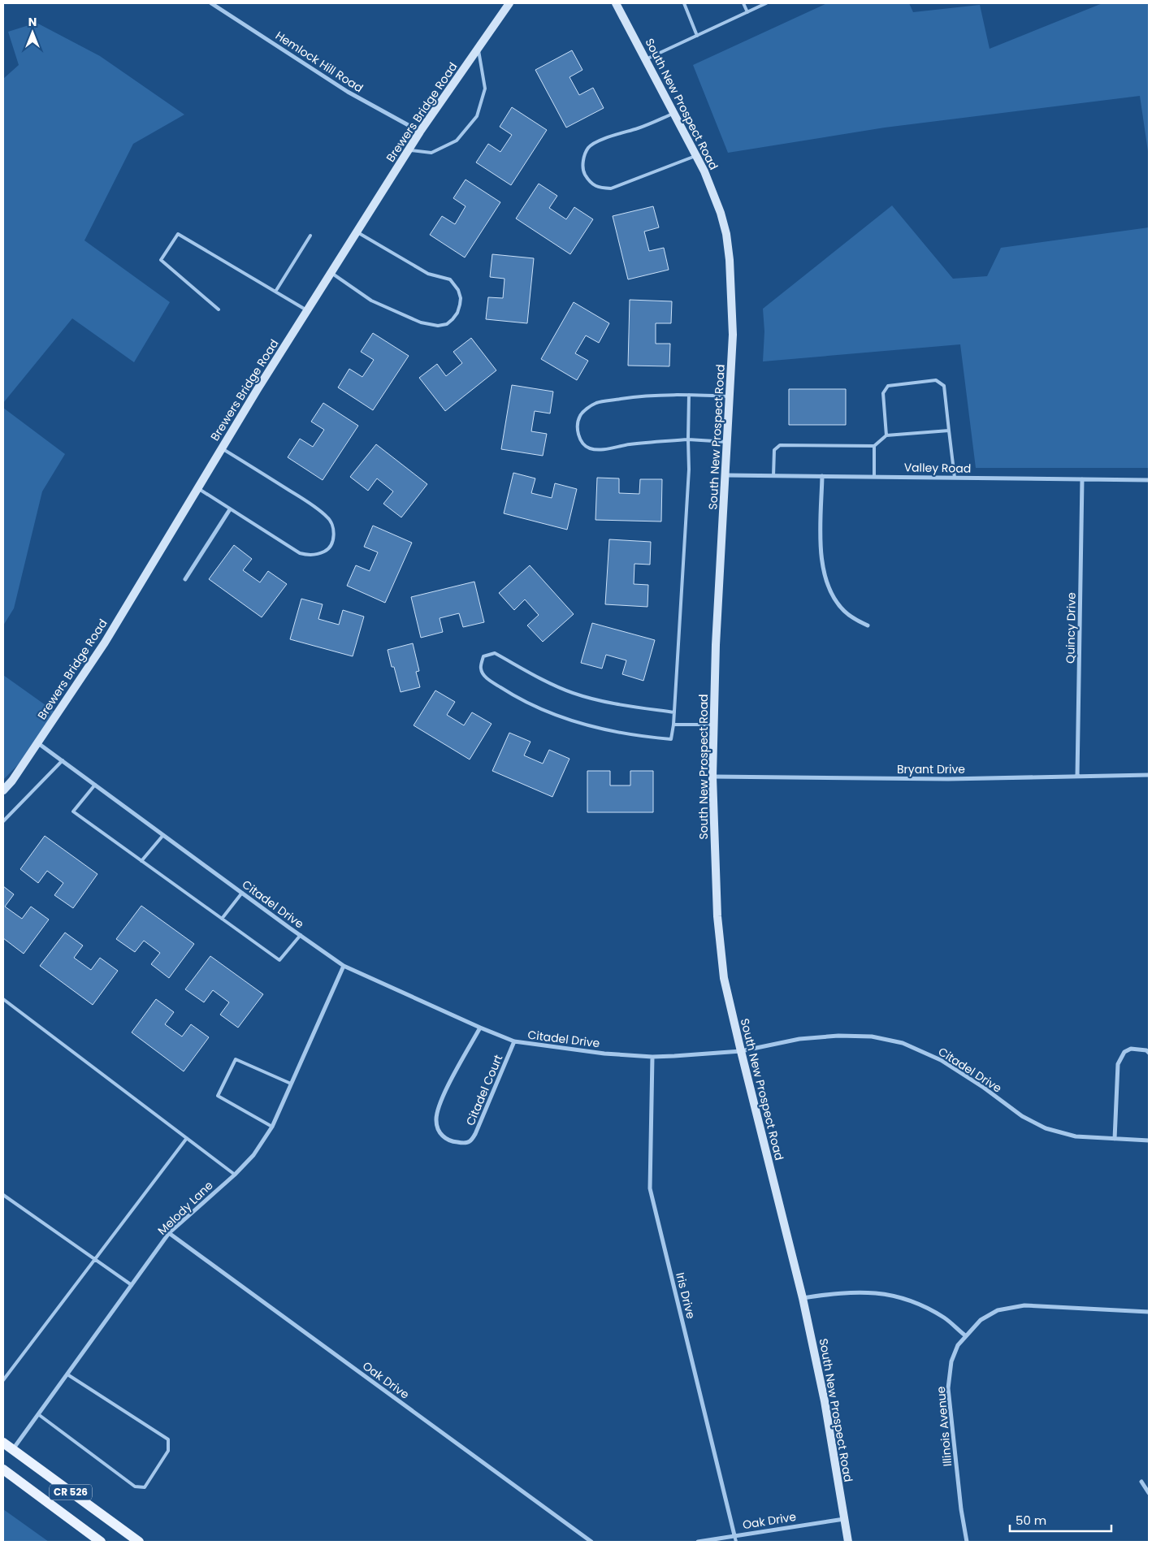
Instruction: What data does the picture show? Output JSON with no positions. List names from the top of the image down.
{
  "streets": {
    "main road": ["South New Prospect Road", "Brewers Bridge Road", "CR 526"],
    "street": [
      "Hemlock Hill Road",
      "Valley Road",
      "Quincy Drive",
      "Bryant Drive",
      "Citadel Drive",
      "Citadel Court",
      "Melody Lane",
      "Iris Drive",
      "Oak Drive",
      "Illinois Avenue"
    ]
  },
  "crossings": [
    ["Hemlock Hill Road", "Brewers Bridge Road"],
    ["South New Prospect Road", "Valley Road"],
    ["South New Prospect Road", "Bryant Drive"],
    ["South New Prospect Road", "Citadel Drive"],
    ["South New Prospect Road", "Oak Drive"],
    ["Brewers Bridge Road", "Citadel Drive"],
    ["Valley Road", "Quincy Drive"],
    ["Quincy Drive", "Bryant Drive"],
    ["Citadel Drive", "Citadel Court"],
    ["Citadel Drive", "Melody Lane"],
    ["Citadel Drive", "Iris Drive"],
    ["Melody Lane", "Oak Drive"],
    ["Melody Lane", "CR 526"],
    ["Iris Drive", "Oak Drive"]
  ],
  "scale_bar": "50 m",
  "north": "top"
}
